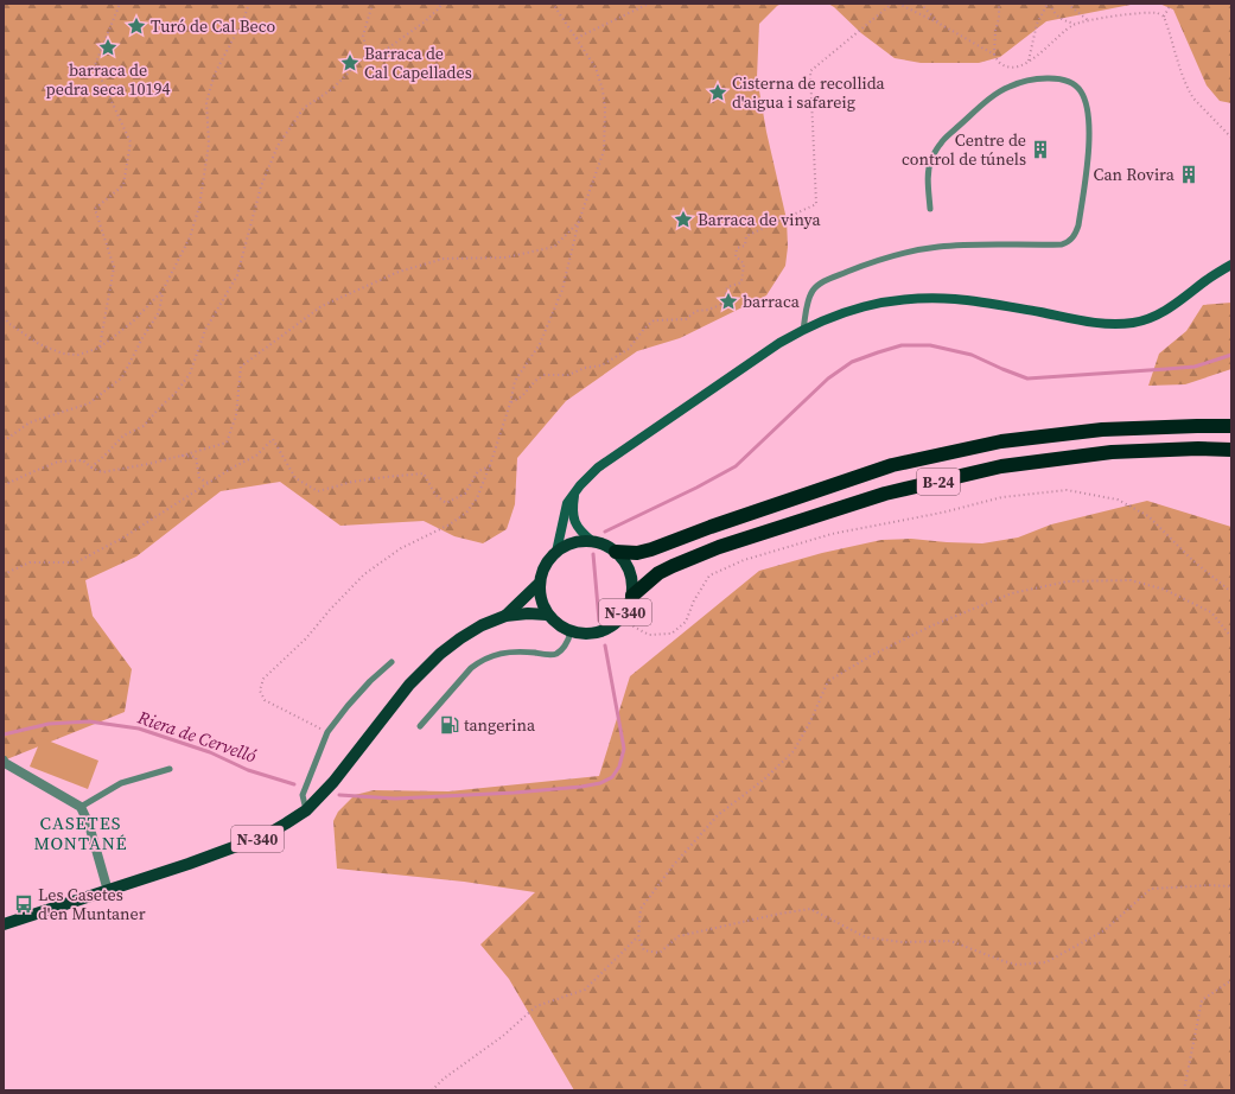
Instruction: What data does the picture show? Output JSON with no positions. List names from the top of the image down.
{
  "streets": {
    "highway": ["B-24"],
    "main road": ["N-340"]
  },
  "crossings": [
    ["B-24", "N-340"]
  ],
  "districts": ["CASETES MONTANÉ"],
  "water": ["Riera de Cervelló"],
  "places": {
    "place": [
      "Turó de Cal Beco",
      "barraca de pedra seca 10194",
      "Barraca de Cal Capellades",
      "Cisterna de recollida d'aigua i safareig",
      "Barraca de vinya",
      "barraca"
    ],
    "building": ["Centre de control de túnels", "Can Rovira"],
    "fuel station": ["tangerina"],
    "bus stop": ["Les Casetes d'en Muntaner"]
  }
}
